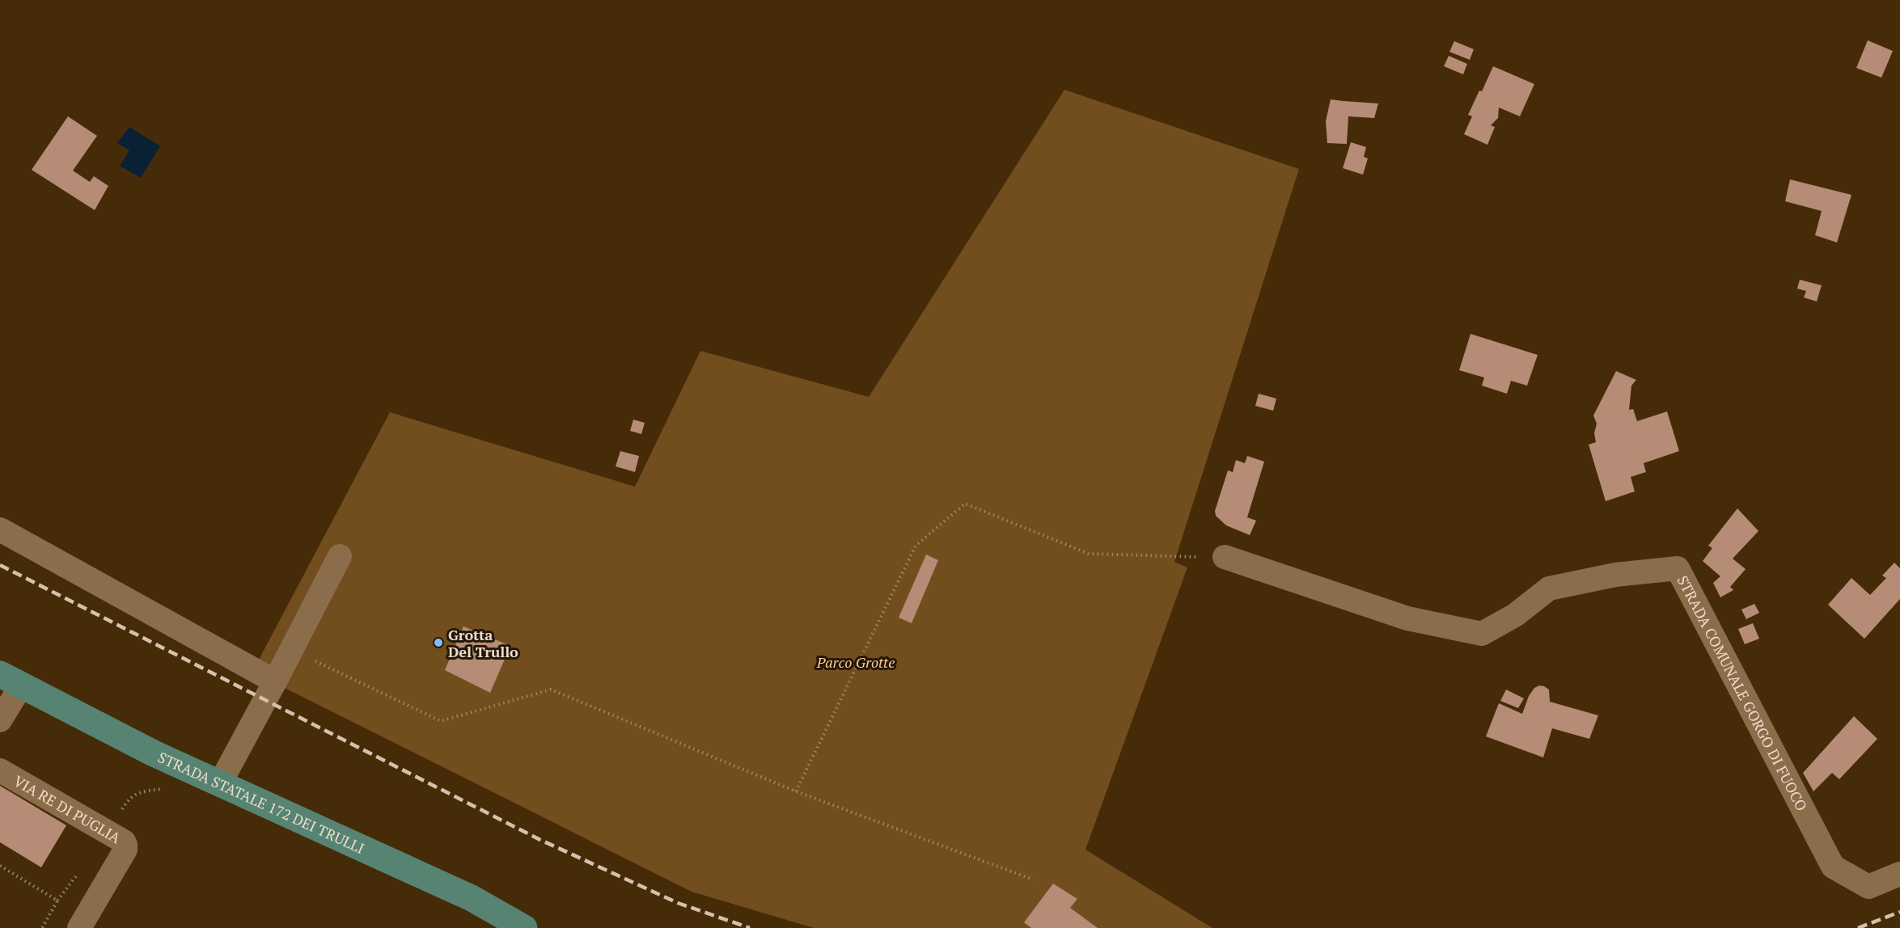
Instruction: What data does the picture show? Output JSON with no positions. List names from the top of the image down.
{
  "streets": {
    "main road": ["STRADA STATALE 172 DEI TRULLI"],
    "street": ["STRADA COMUNALE GORGO DI FUOCO", "VIA RE DI PUGLIA"]
  },
  "parks": ["Parco Grotte"],
  "places": ["Grotta Del Trullo"]
}
